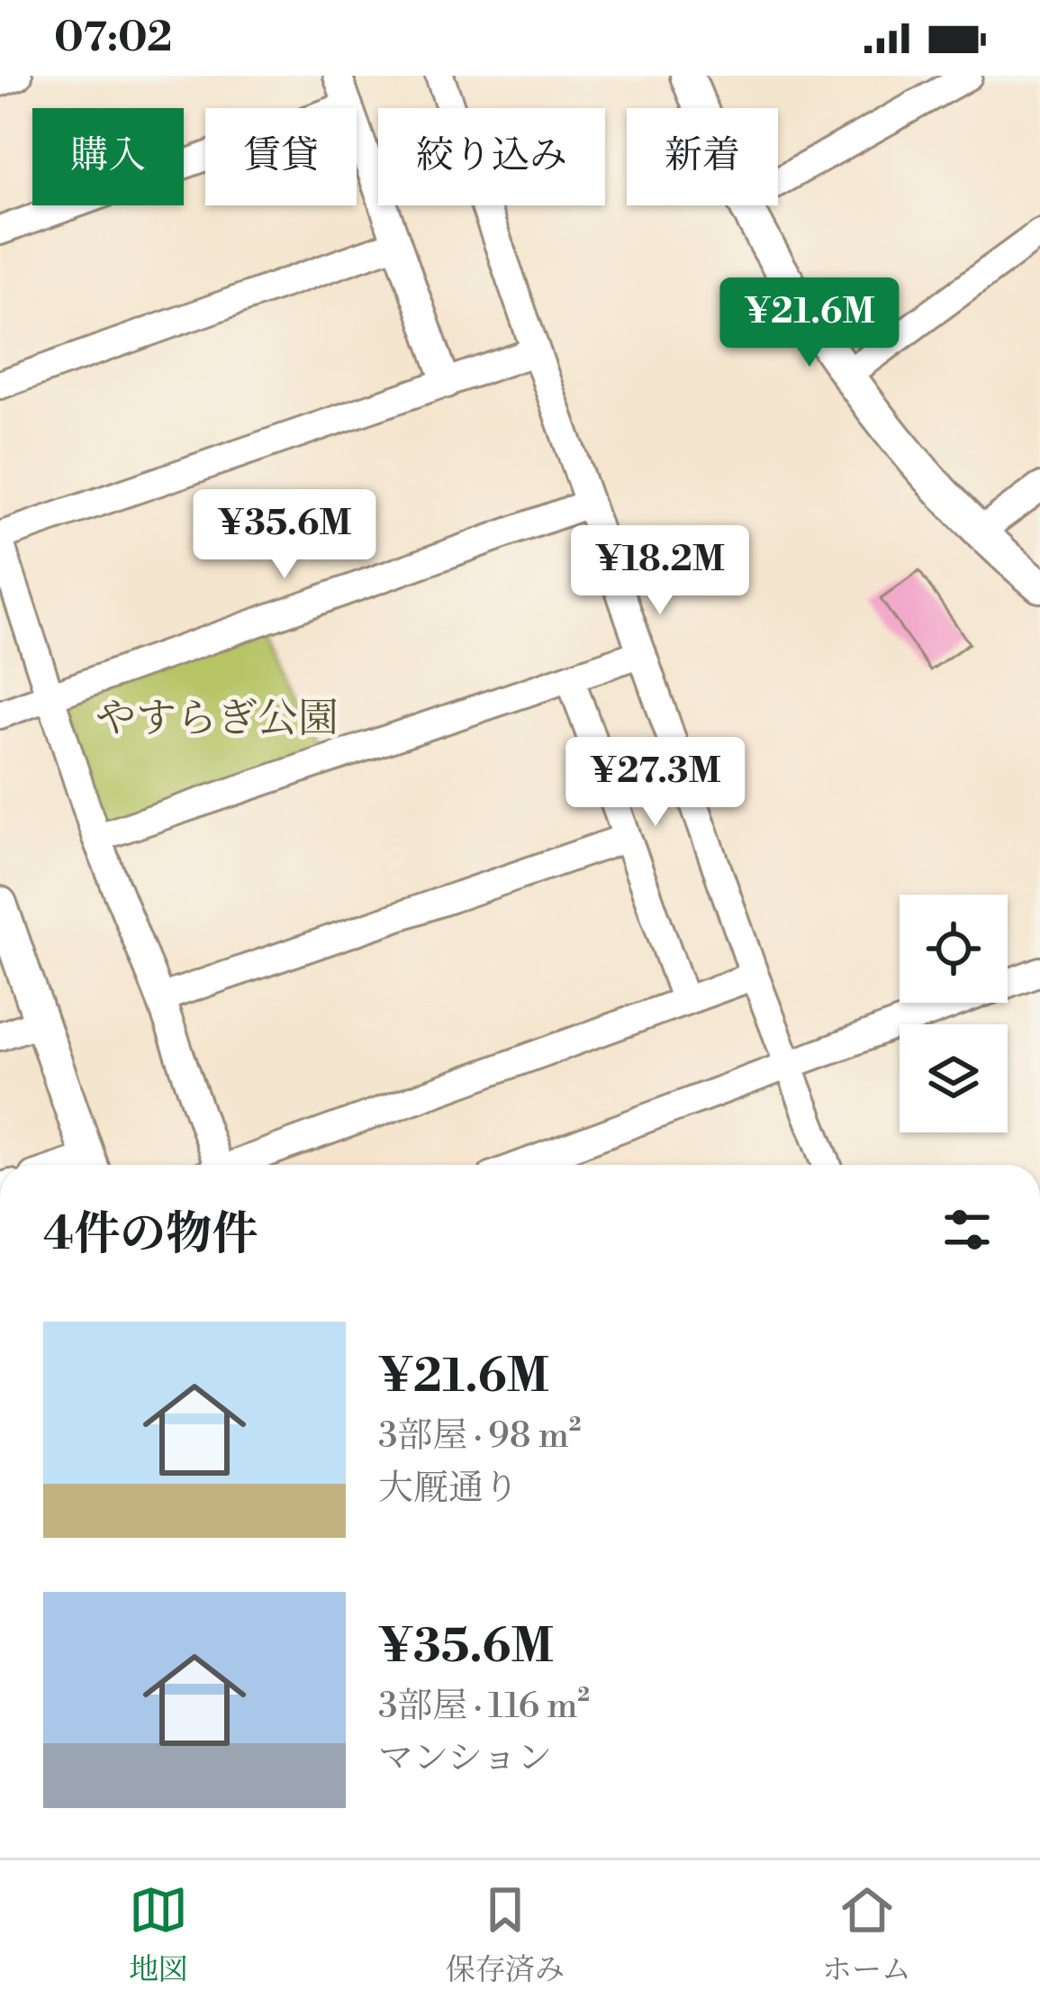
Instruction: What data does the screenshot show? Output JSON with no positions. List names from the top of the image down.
{
  "parks": ["やすらぎ公園"],
  "page": {
    "status": "07:02",
    "chip": [
      "購入",
      "賃貸",
      "絞り込み",
      "新着"
    ],
    "price": [
      "¥21.6M",
      "¥35.6M",
      "¥18.2M",
      "¥27.3M"
    ],
    "heading": "4件の物件",
    "list": [
      {
        "name": "¥21.6M",
        "note": "3部屋 · 98 m² · 大厩通り"
      },
      {
        "name": "¥35.6M",
        "note": "3部屋 · 116 m² · マンション"
      }
    ],
    "tabs": ["地図", "保存済み", "ホーム"]
  }
}
